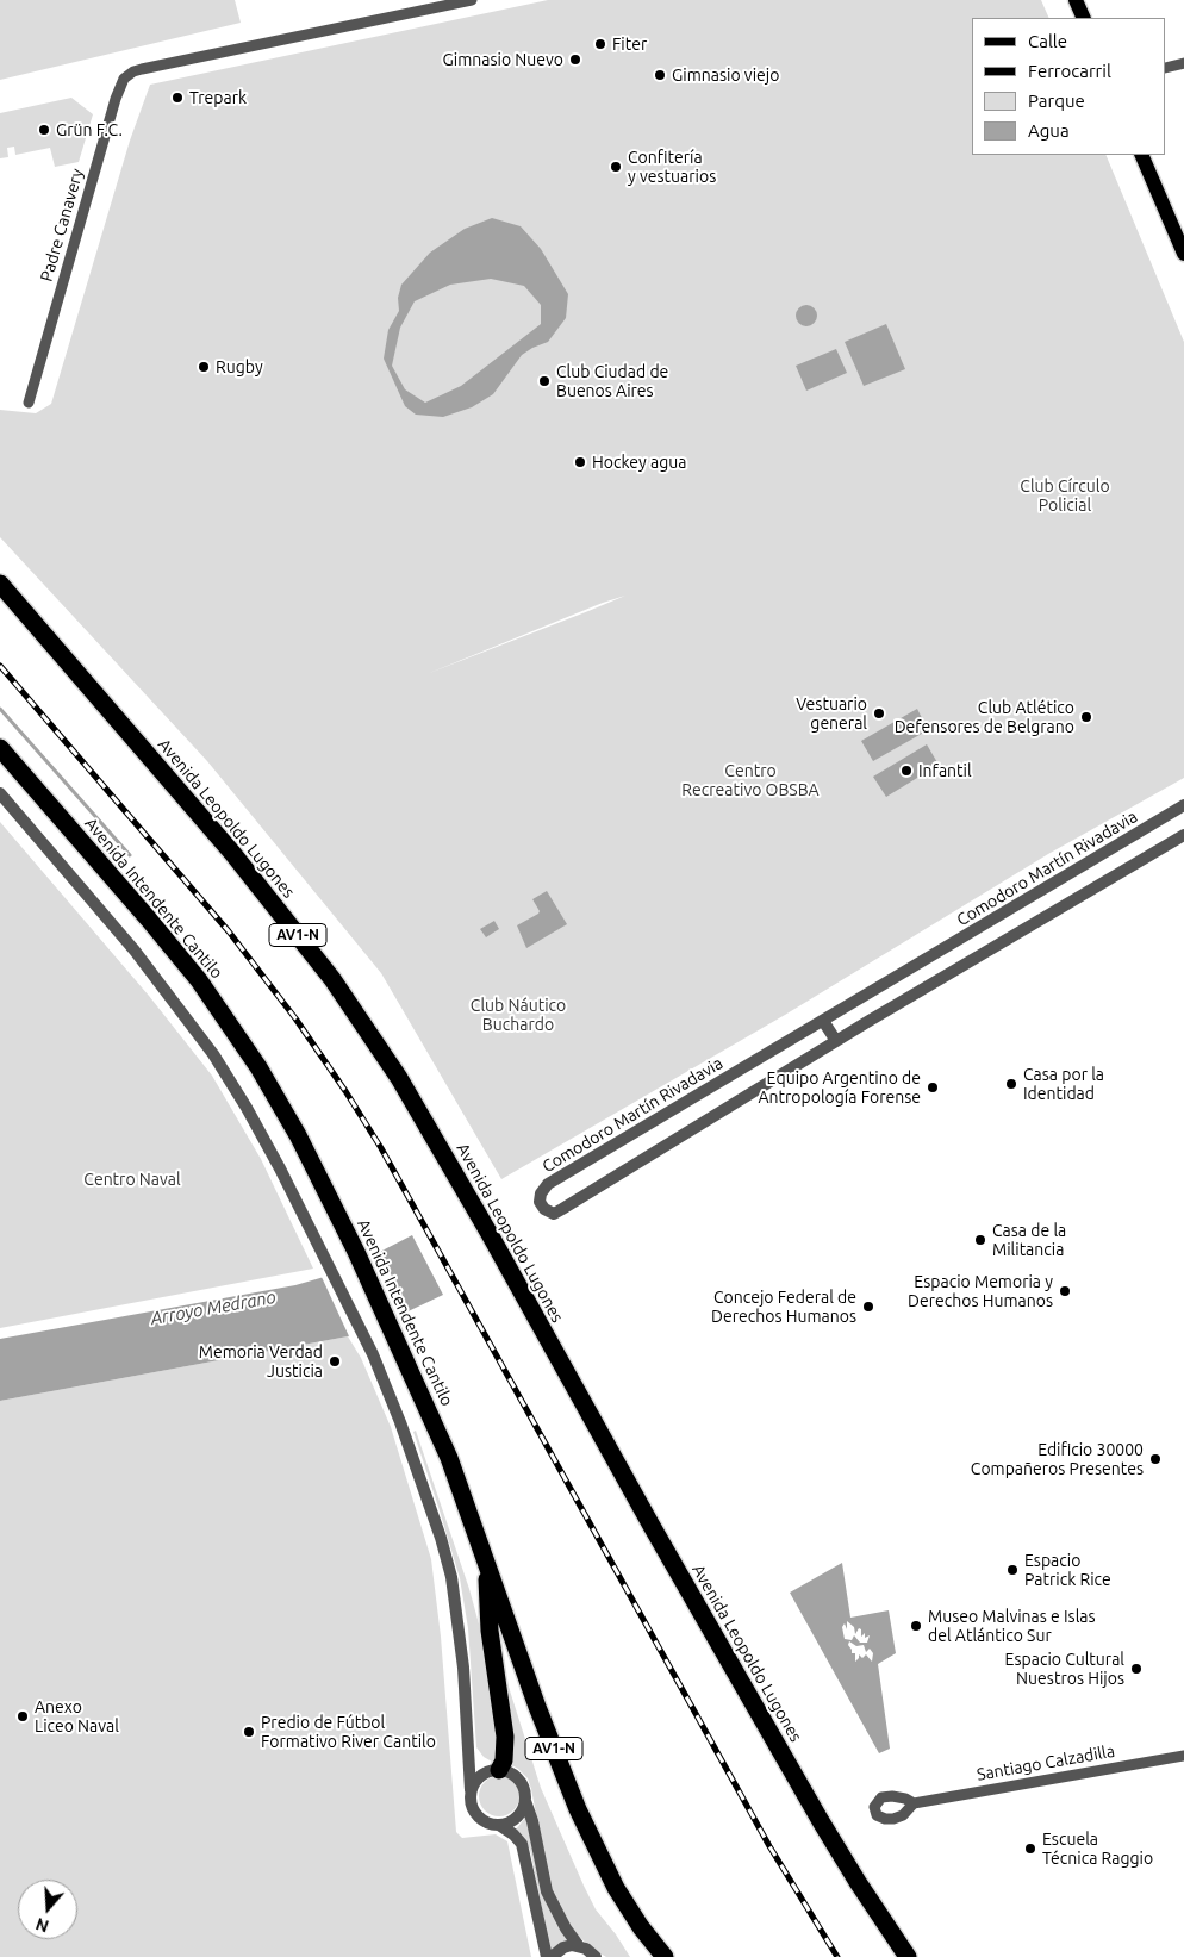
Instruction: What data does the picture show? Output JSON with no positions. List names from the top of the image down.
{
  "streets": {
    "highway": ["Avenida Leopoldo Lugones", "Avenida Intendente Cantilo", "AV1-N"],
    "street": ["Padre Canavery", "Comodoro Martín Rivadavia", "Santiago Calzadilla"]
  },
  "water": ["Arroyo Medrano"],
  "parks": [
    "Club Círculo Policial",
    "Centro Recreativo OBSBA",
    "Club Náutico Buchardo",
    "Centro Naval"
  ],
  "places": [
    "Fiter",
    "Gimnasio Nuevo",
    "Gimnasio viejo",
    "Trepark",
    "Grün F.C.",
    "Confitería y vestuarios",
    "Rugby",
    "Club Ciudad de Buenos Aires",
    "Hockey agua",
    "Vestuario general",
    "Club Atlético Defensores de Belgrano",
    "Infantil",
    "Casa por la Identidad",
    "Equipo Argentino de Antropología Forense",
    "Casa de la Militancia",
    "Espacio Memoria y Derechos Humanos",
    "Concejo Federal de Derechos Humanos",
    "Memoria Verdad Justicia",
    "Edificio 30000 Compañeros Presentes",
    "Espacio Patrick Rice",
    "Museo Malvinas e Islas del Atlántico Sur",
    "Espacio Cultural Nuestros Hijos",
    "Anexo Liceo Naval",
    "Predio de Fútbol Formativo River Cantilo",
    "Escuela Técnica Raggio"
  ],
  "legend": [
    "Calle",
    "Ferrocarril",
    "Parque",
    "Agua"
  ],
  "north": "bottom"
}
